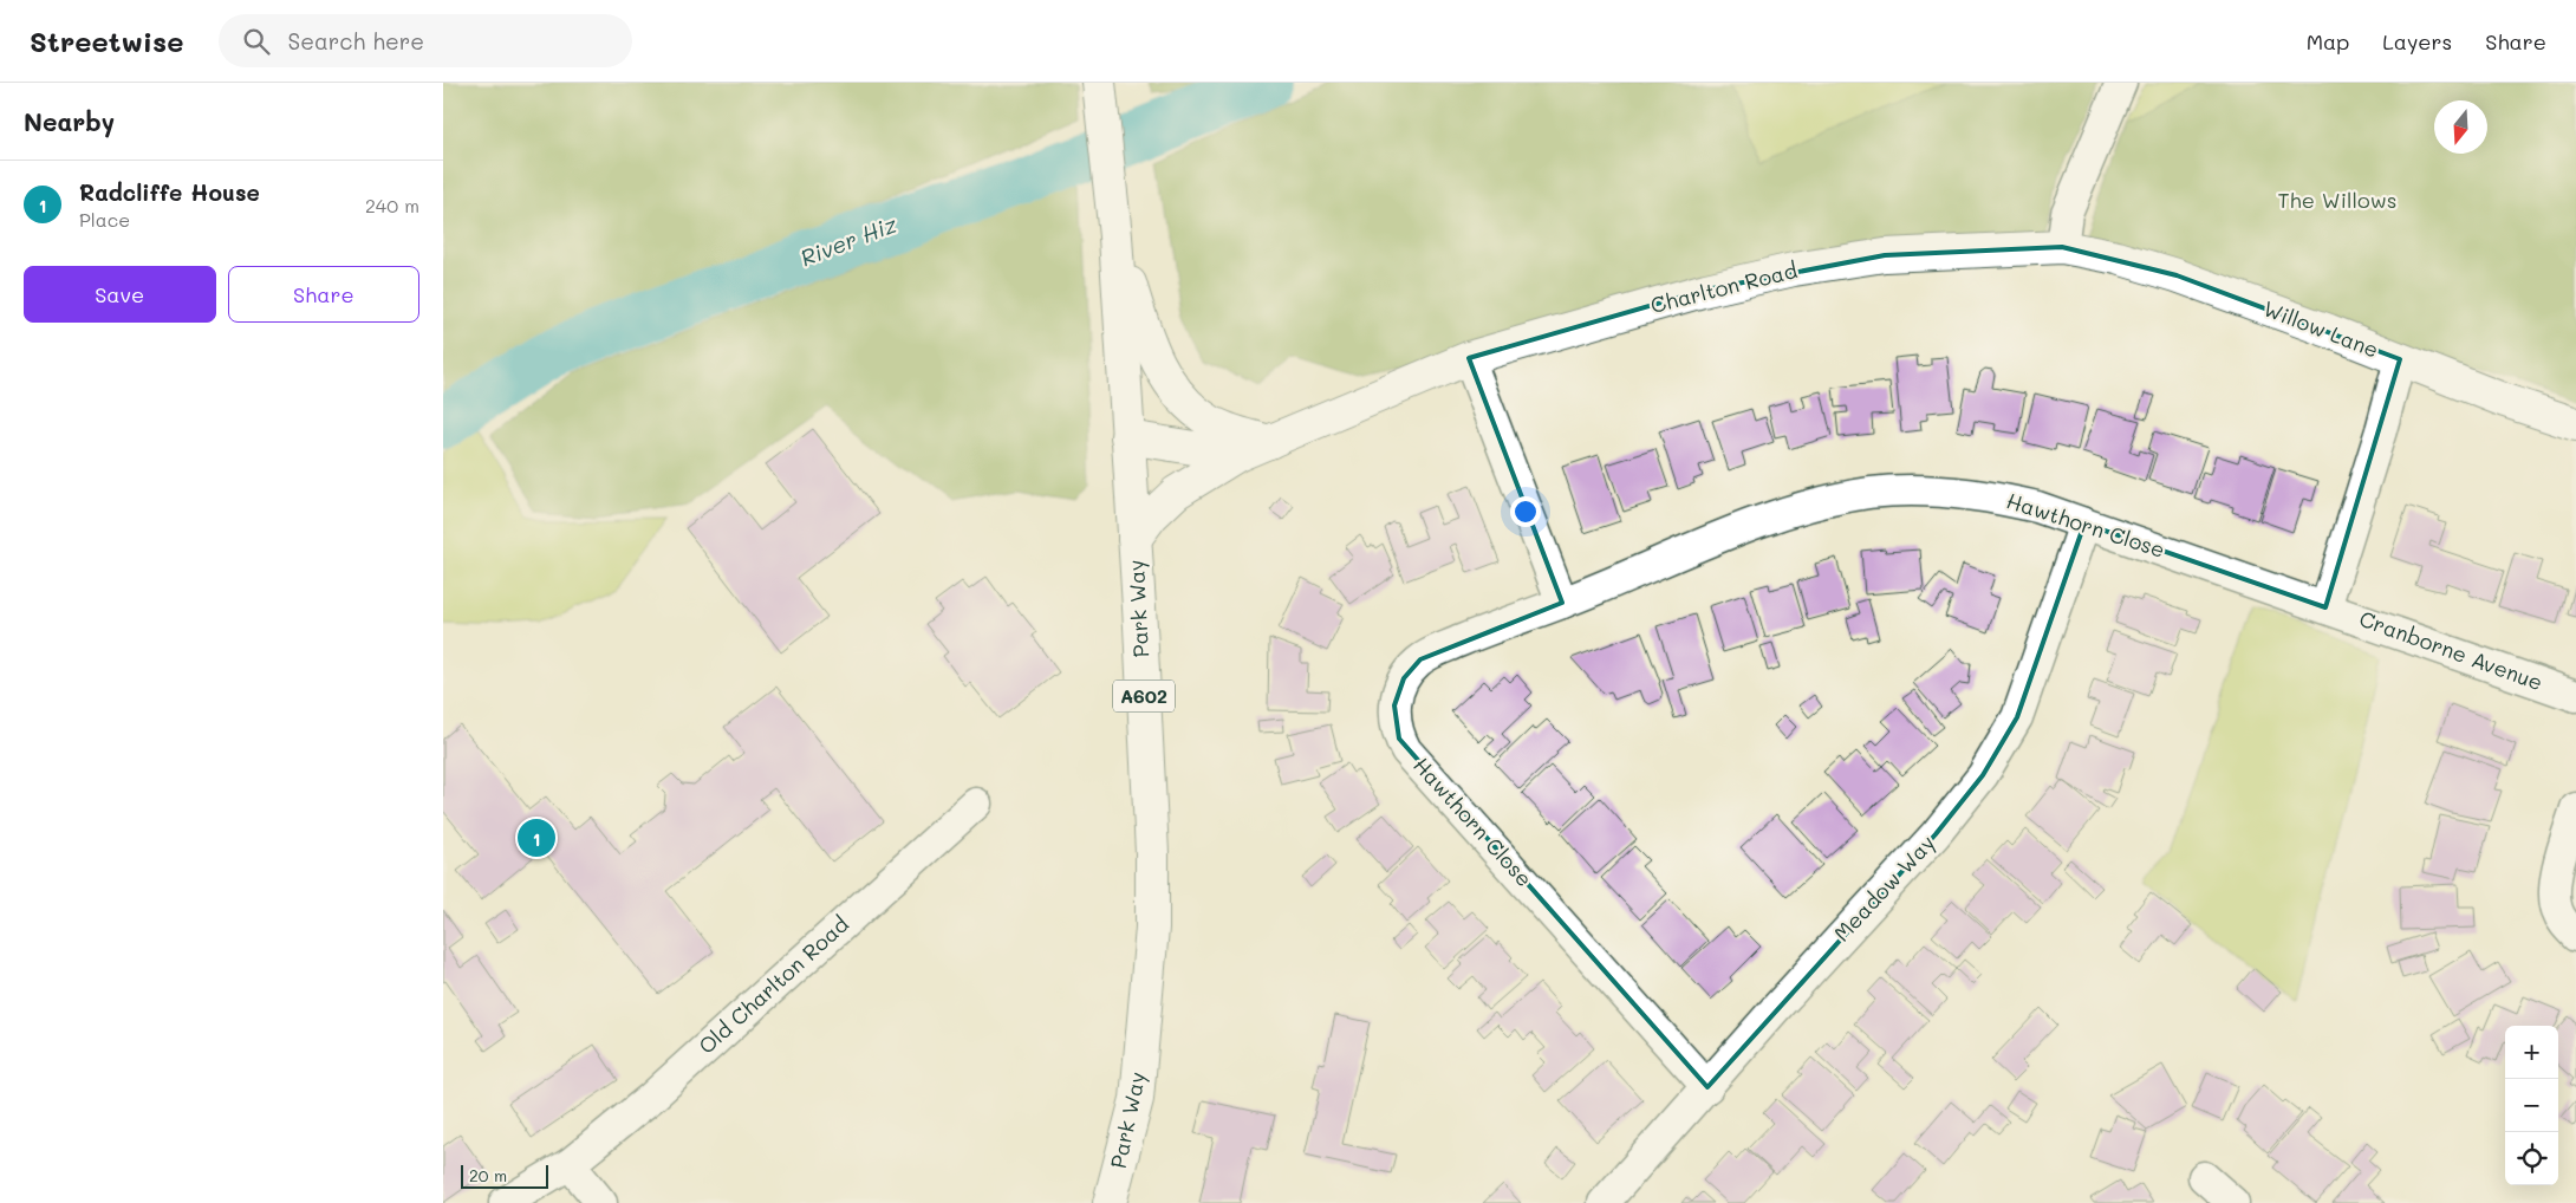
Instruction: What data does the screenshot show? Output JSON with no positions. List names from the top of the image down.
{
  "streets": {
    "street": [
      "Charlton Road",
      "Willow Lane",
      "Hawthorn Close",
      "Park Way",
      "Cranborne Avenue",
      "A602",
      "Meadow Way",
      "Old Charlton Road"
    ]
  },
  "crossings": [
    ["Charlton Road", "Willow Lane"],
    ["Charlton Road", "Park Way"],
    ["Hawthorn Close", "Cranborne Avenue"],
    ["Hawthorn Close", "Meadow Way"]
  ],
  "water": ["River Hiz"],
  "parks": ["The Willows"],
  "scale_bar": "20 m",
  "north": "bottom",
  "page": {
    "header": "Streetwise",
    "search": "Search here",
    "nav": ["Map", "Layers", "Share"],
    "heading": "Nearby",
    "list": [
      {
        "mark": "1",
        "name": "Radcliffe House",
        "note": "Place",
        "value": "240 m"
      }
    ],
    "buttons": ["Save", "Share"],
    "pins": "1",
    "map_buttons": ["+", "−"],
    "scale": "20 m"
  }
}
